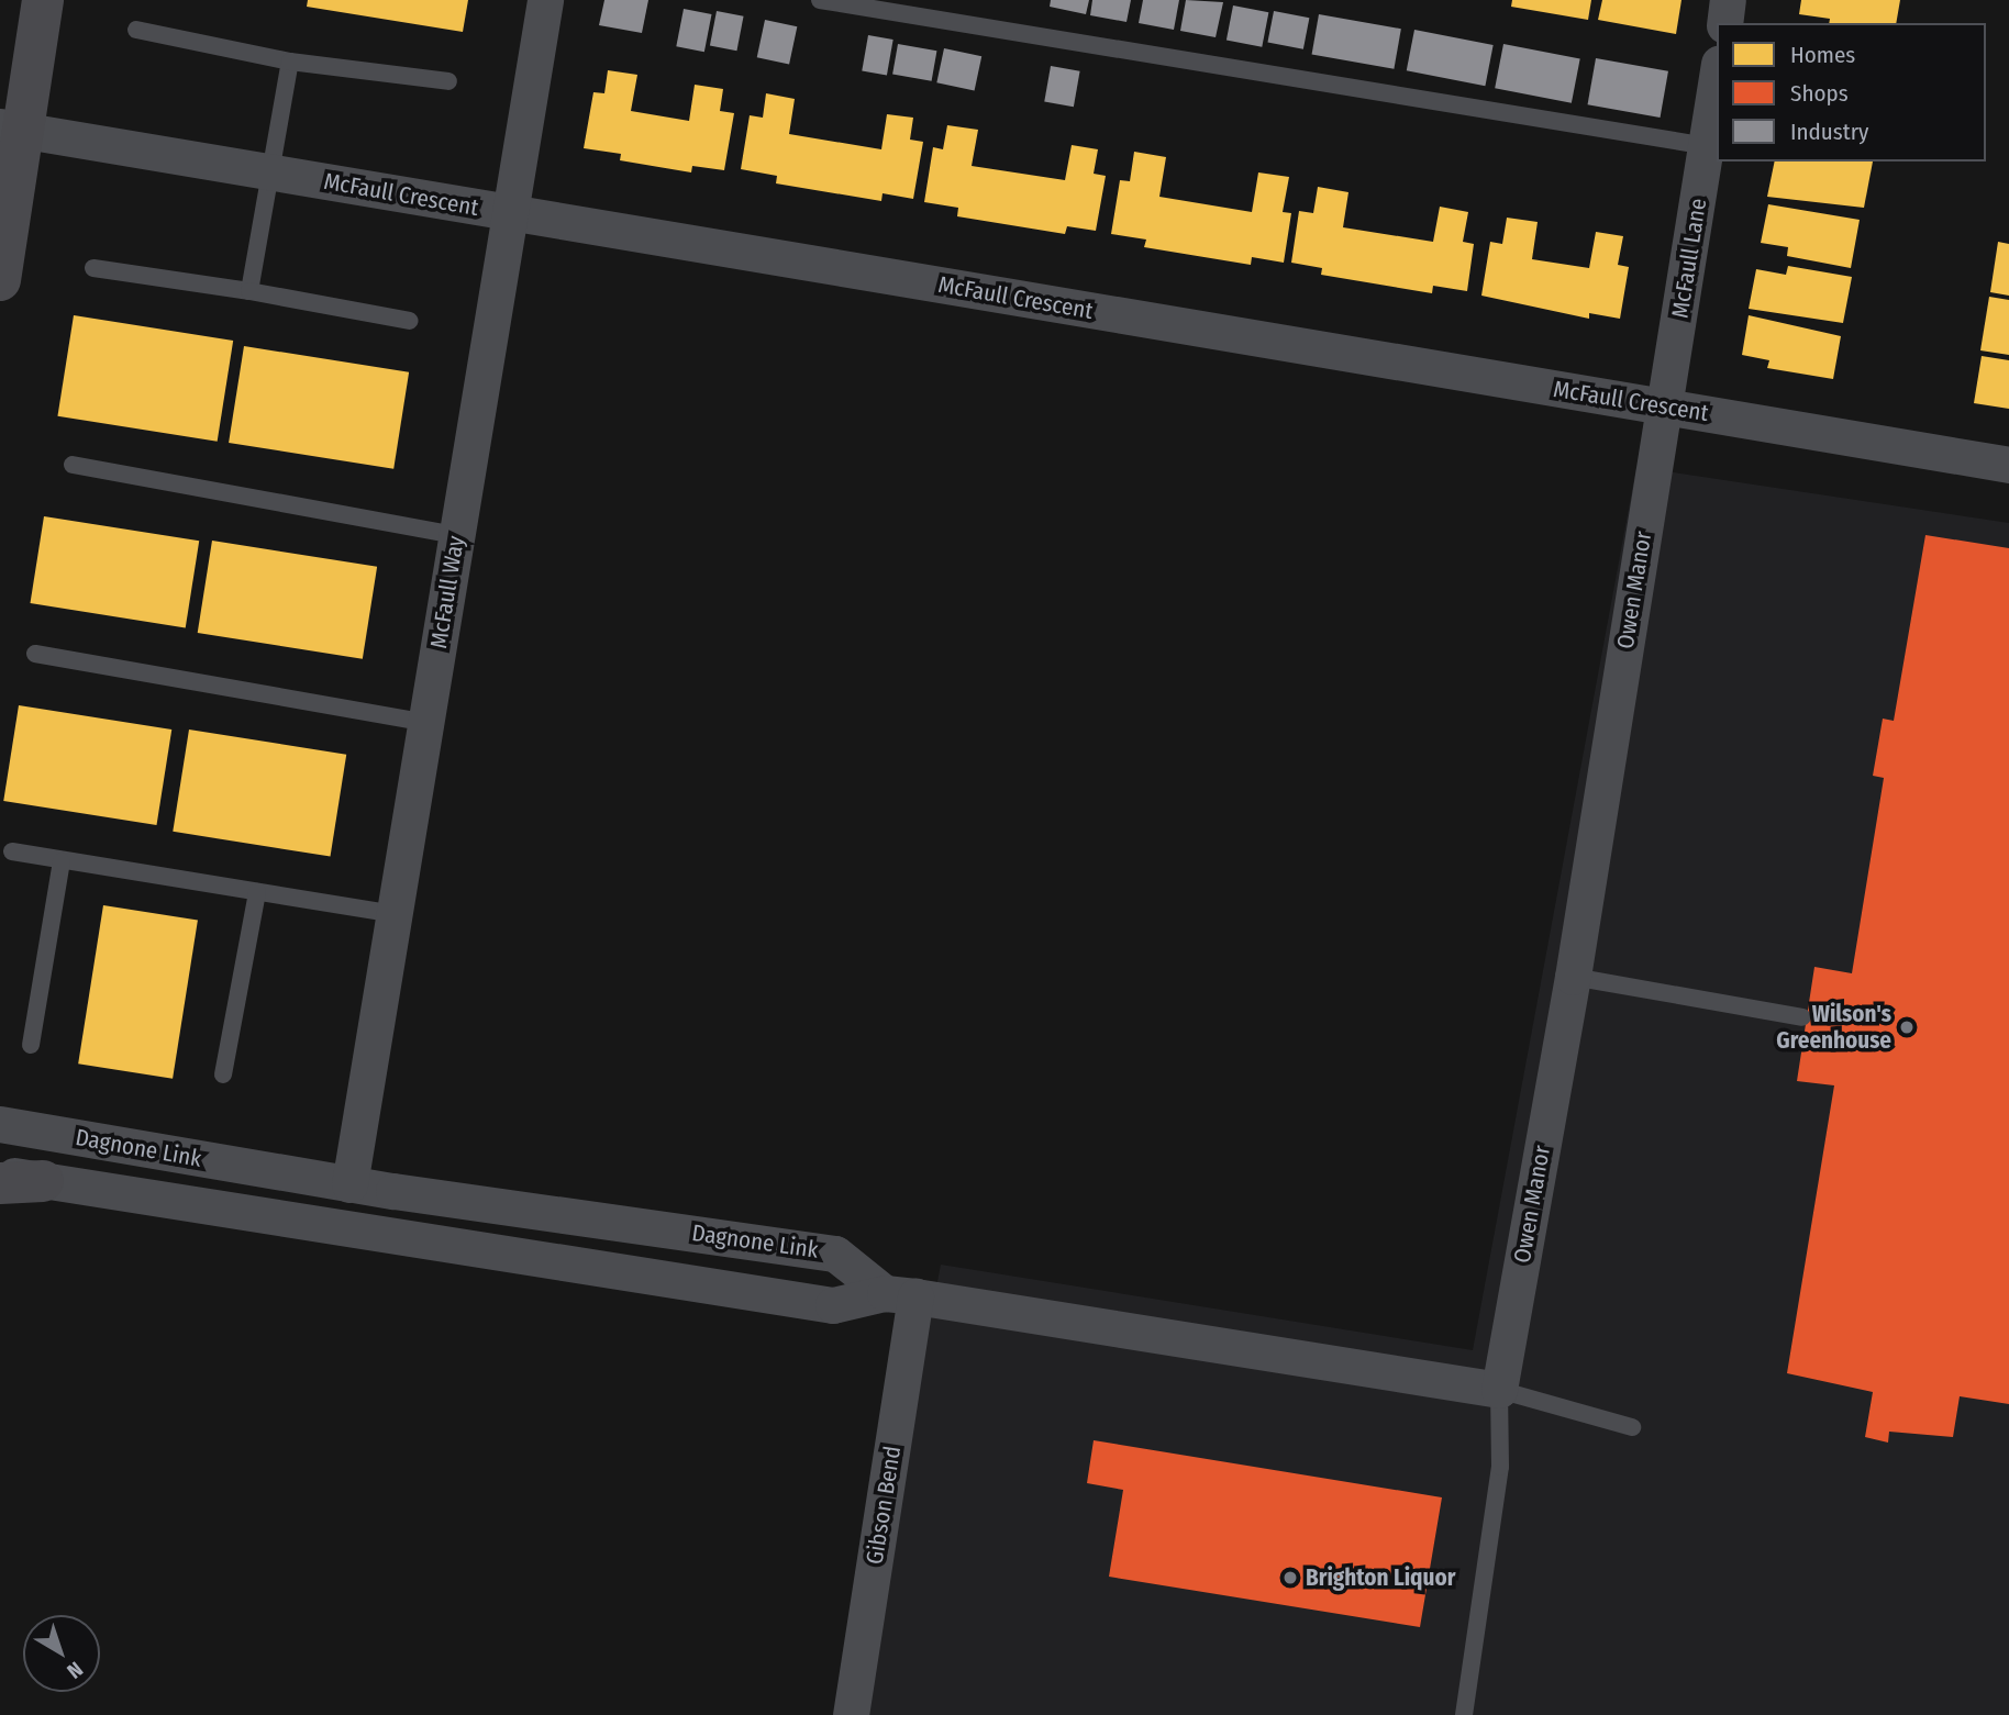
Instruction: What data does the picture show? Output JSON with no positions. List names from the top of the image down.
{
  "streets": {
    "street": [
      "McFaull Crescent",
      "McFaull Lane",
      "Owen Manor",
      "McFaull Way",
      "Dagnone Link",
      "Gibson Bend"
    ]
  },
  "crossings": [
    ["McFaull Crescent", "McFaull Lane"],
    ["McFaull Crescent", "Owen Manor"],
    ["McFaull Crescent", "McFaull Way"],
    ["McFaull Lane", "Owen Manor"],
    ["McFaull Way", "Dagnone Link"],
    ["Dagnone Link", "Gibson Bend"]
  ],
  "places": ["Wilson's Greenhouse", "Brighton Liquor"],
  "legend": ["Homes", "Shops", "Industry"],
  "north": "bottom right"
}
